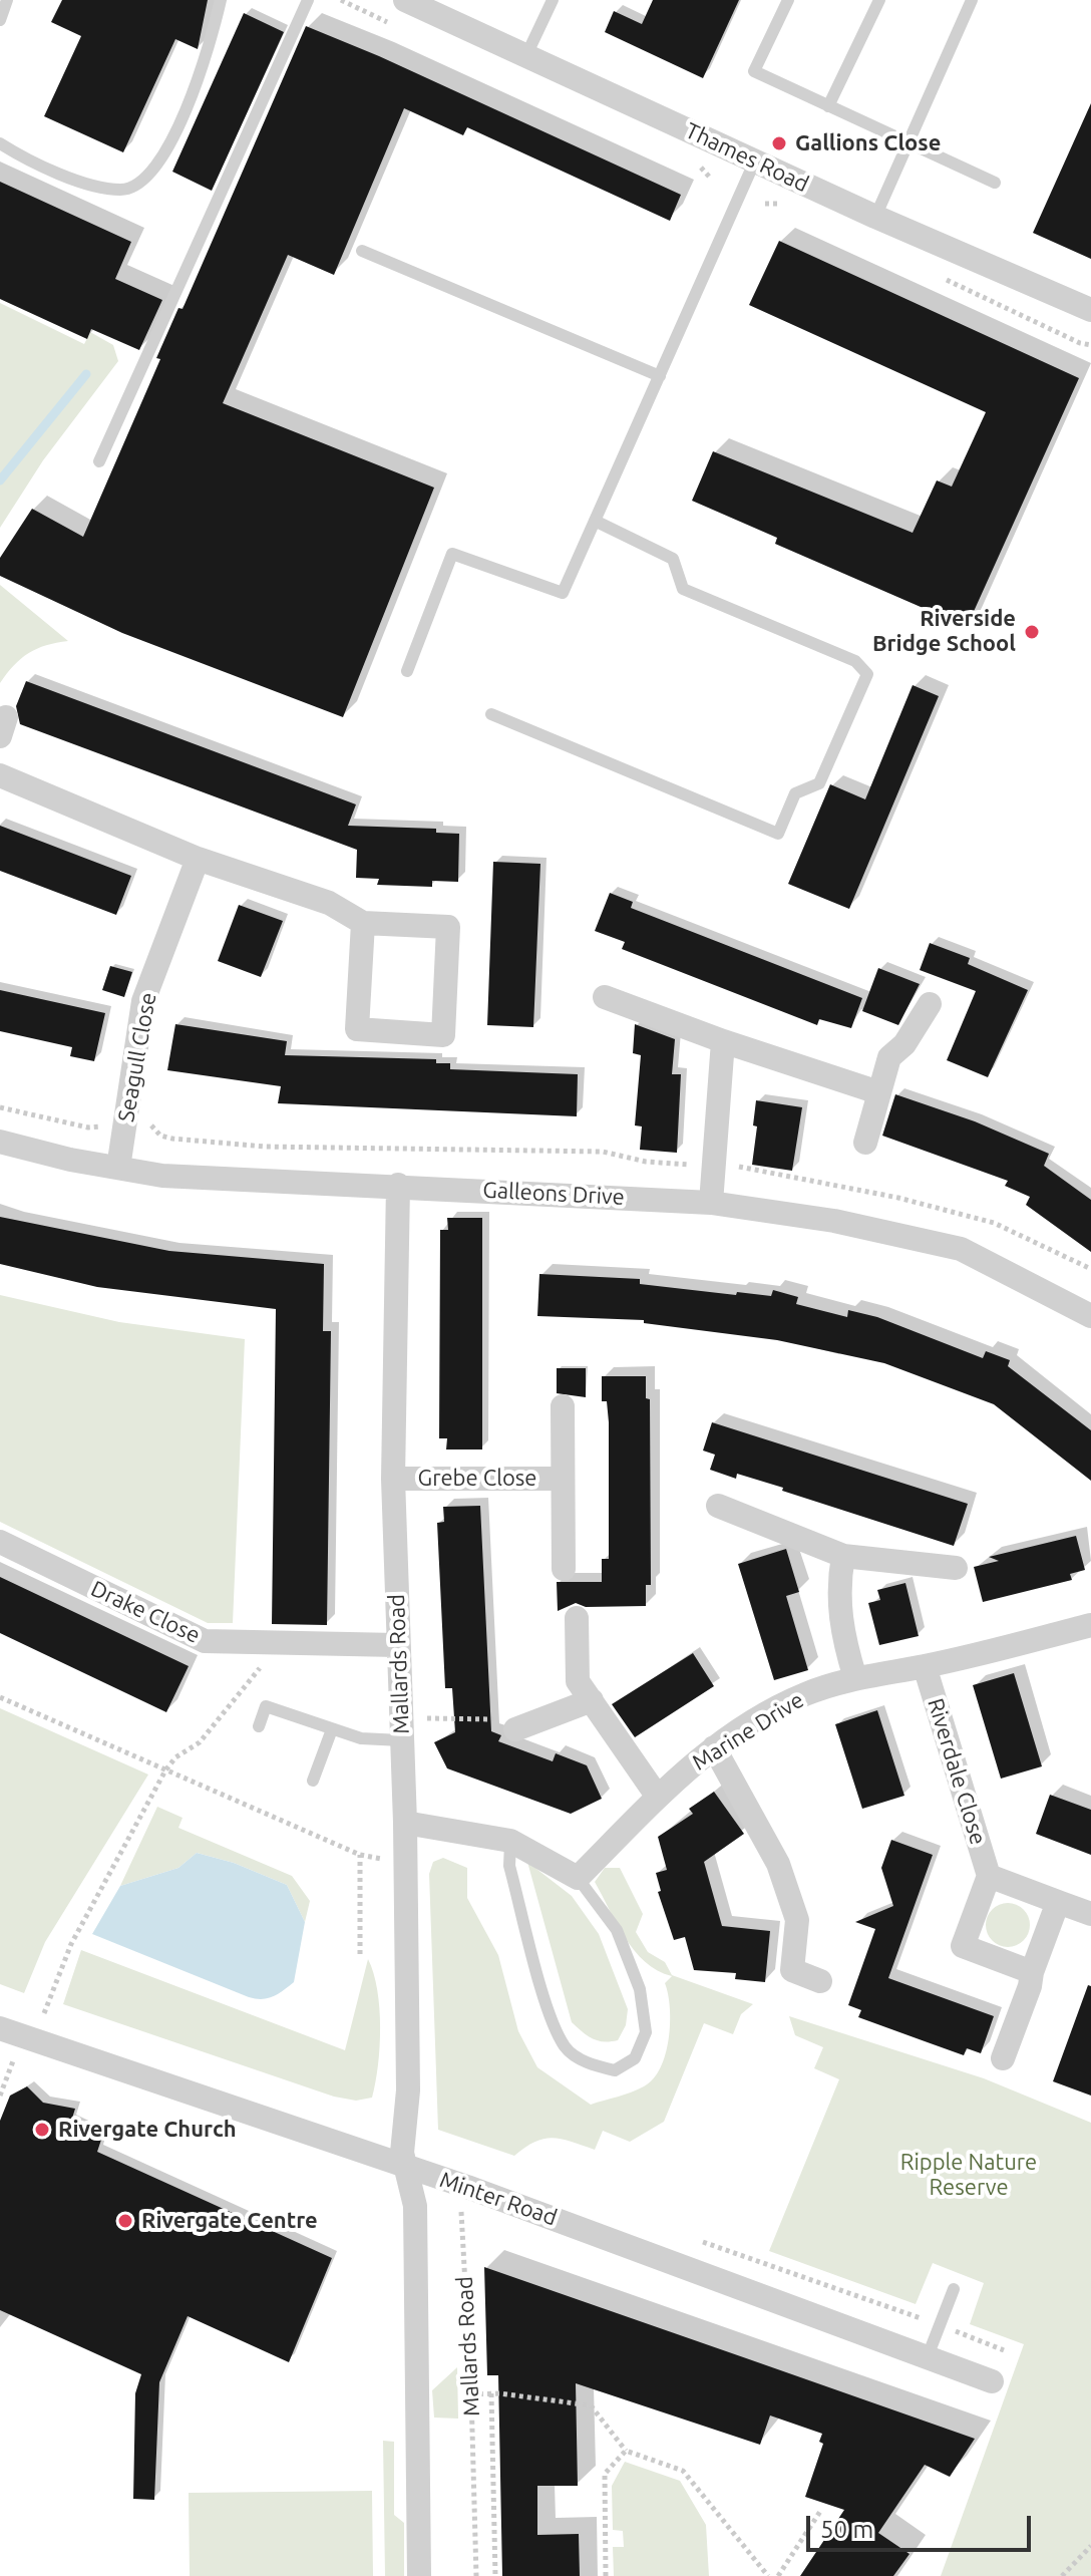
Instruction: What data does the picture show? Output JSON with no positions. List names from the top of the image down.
{
  "streets": {
    "street": [
      "Thames Road",
      "Seagull Close",
      "Galleons Drive",
      "Grebe Close",
      "Drake Close",
      "Mallards Road",
      "Marine Drive",
      "Riverdale Close",
      "Minter Road"
    ]
  },
  "crossings": [
    ["Seagull Close", "Galleons Drive"],
    ["Galleons Drive", "Mallards Road"],
    ["Grebe Close", "Mallards Road"],
    ["Drake Close", "Mallards Road"],
    ["Mallards Road", "Minter Road"],
    ["Marine Drive", "Riverdale Close"]
  ],
  "parks": ["Ripple Nature Reserve"],
  "places": [
    "Gallions Close",
    "Riverside Bridge School",
    "Rivergate Church",
    "Rivergate Centre"
  ],
  "scale_bar": "50 m"
}
